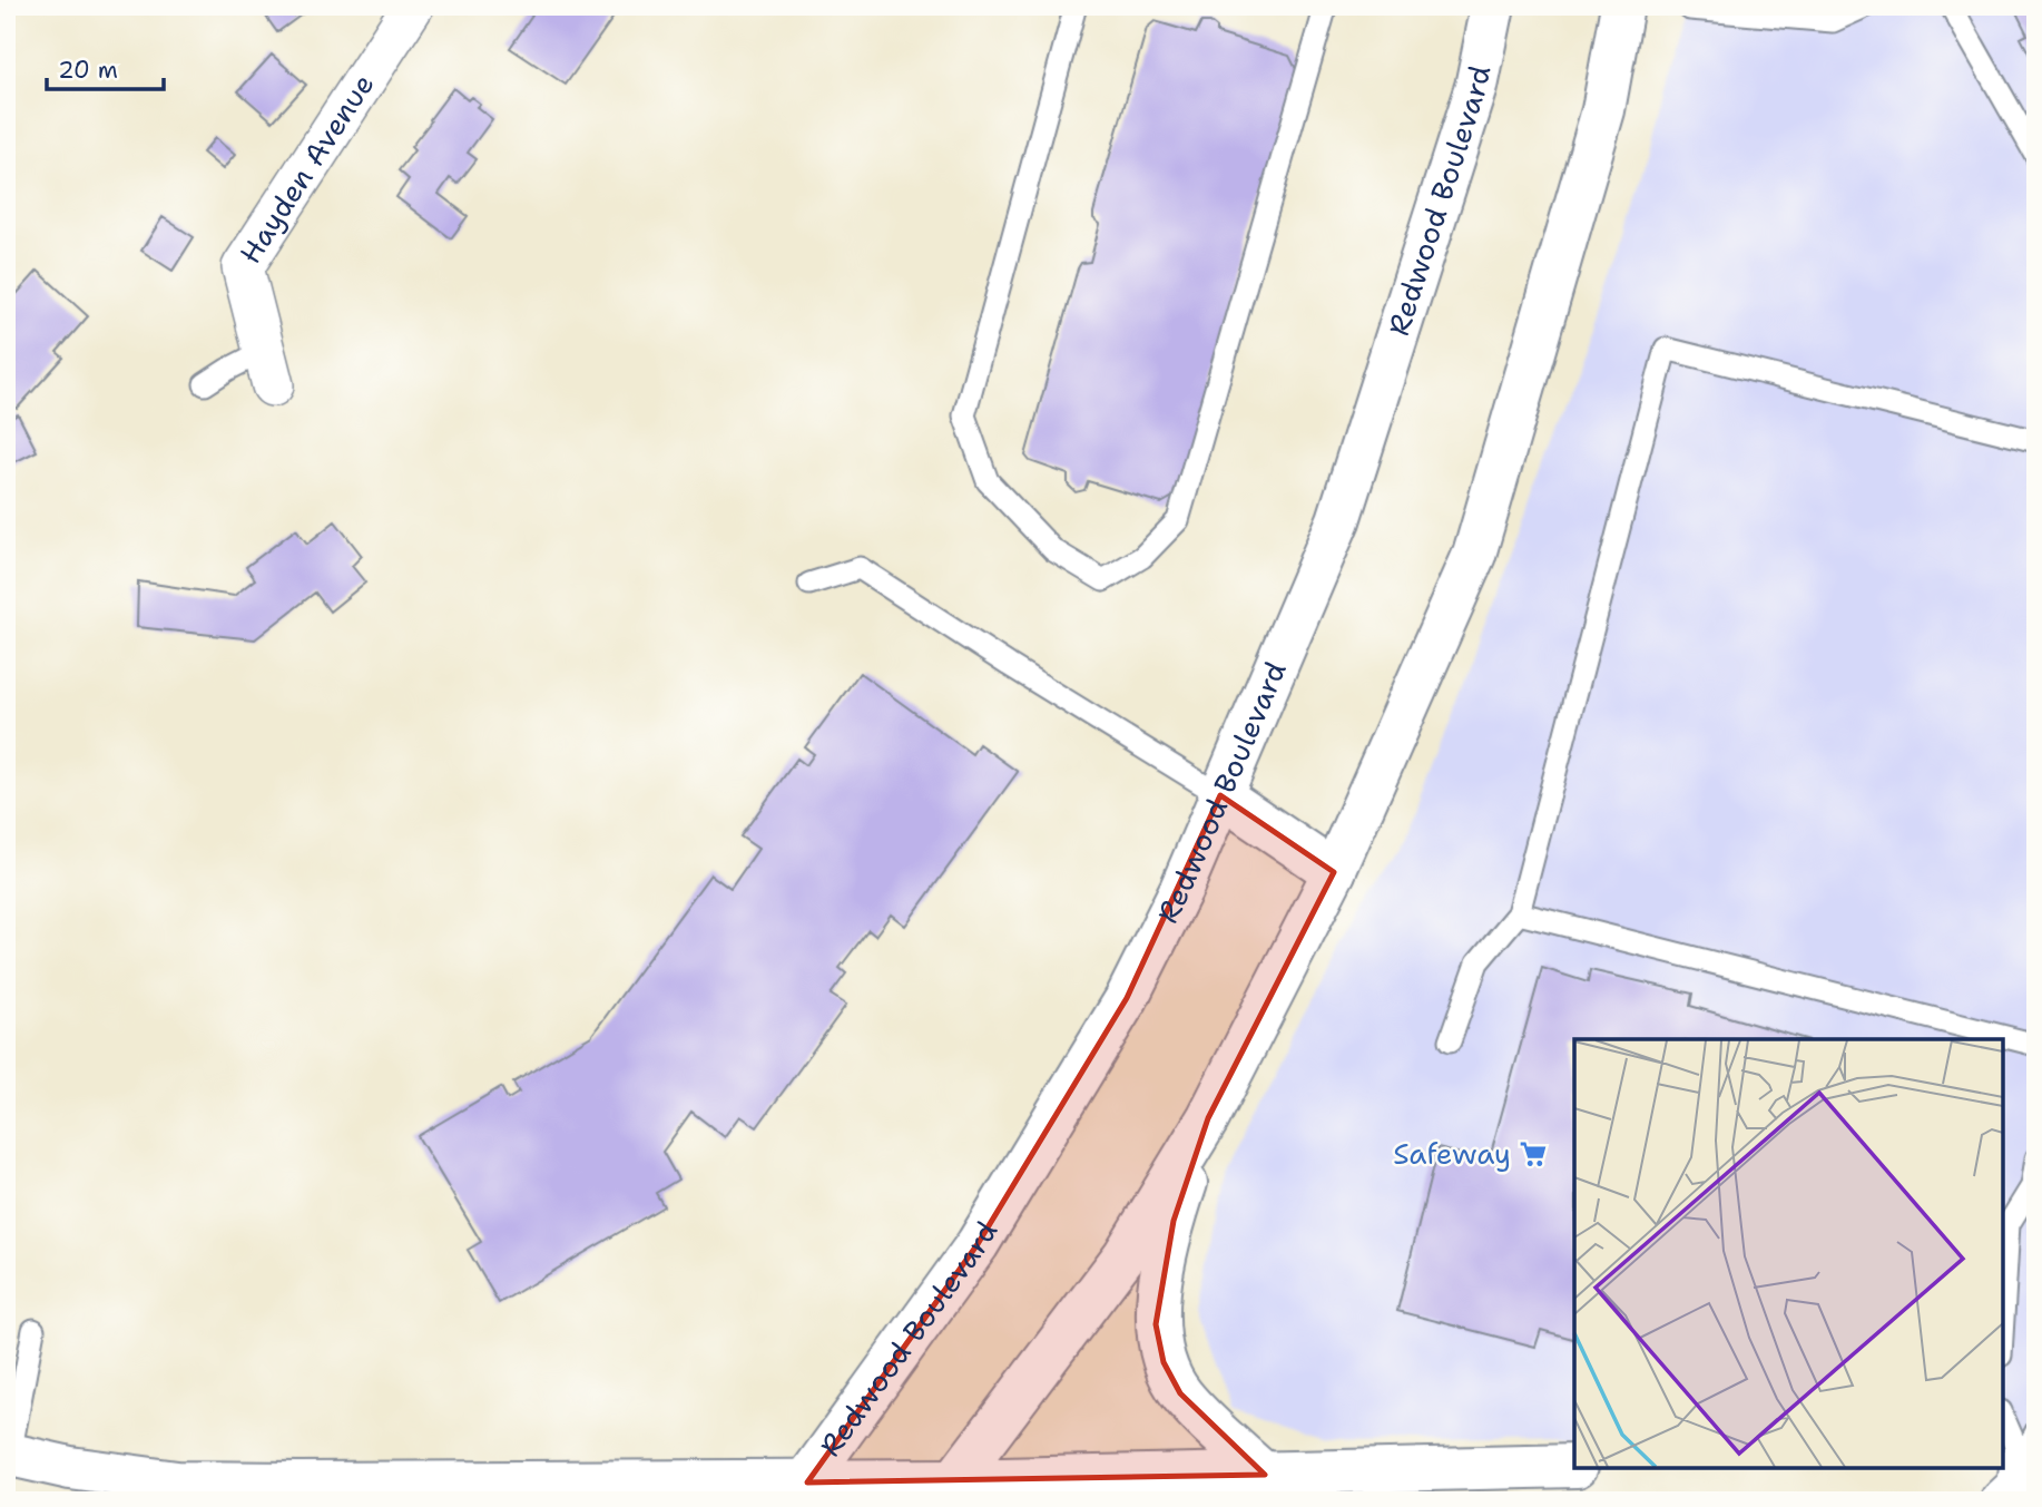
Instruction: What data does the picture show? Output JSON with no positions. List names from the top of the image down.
{
  "streets": {
    "main road": ["Redwood Boulevard"],
    "street": ["Hayden Avenue"]
  },
  "places": {
    "supermarket": ["Safeway"]
  },
  "scale_bar": "20 m"
}
